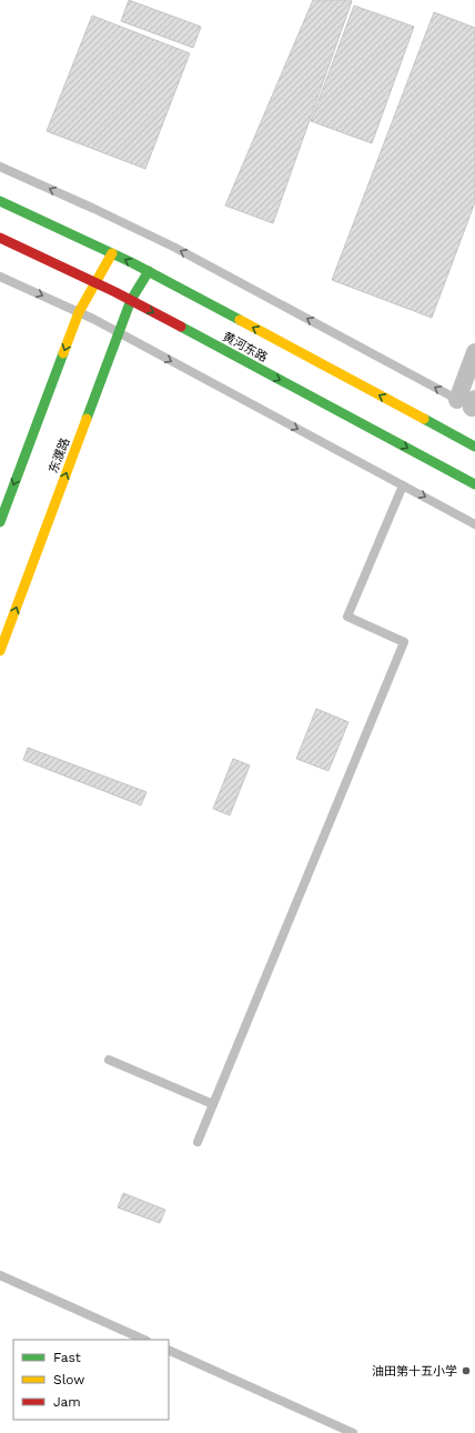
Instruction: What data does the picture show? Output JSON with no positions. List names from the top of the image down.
{
  "streets": {
    "main road": ["黄河东路", "东濮路"]
  },
  "crossings": [
    ["黄河东路", "东濮路"]
  ],
  "places": ["油田第十五小学"],
  "legend": ["Fast", "Slow", "Jam"]
}
